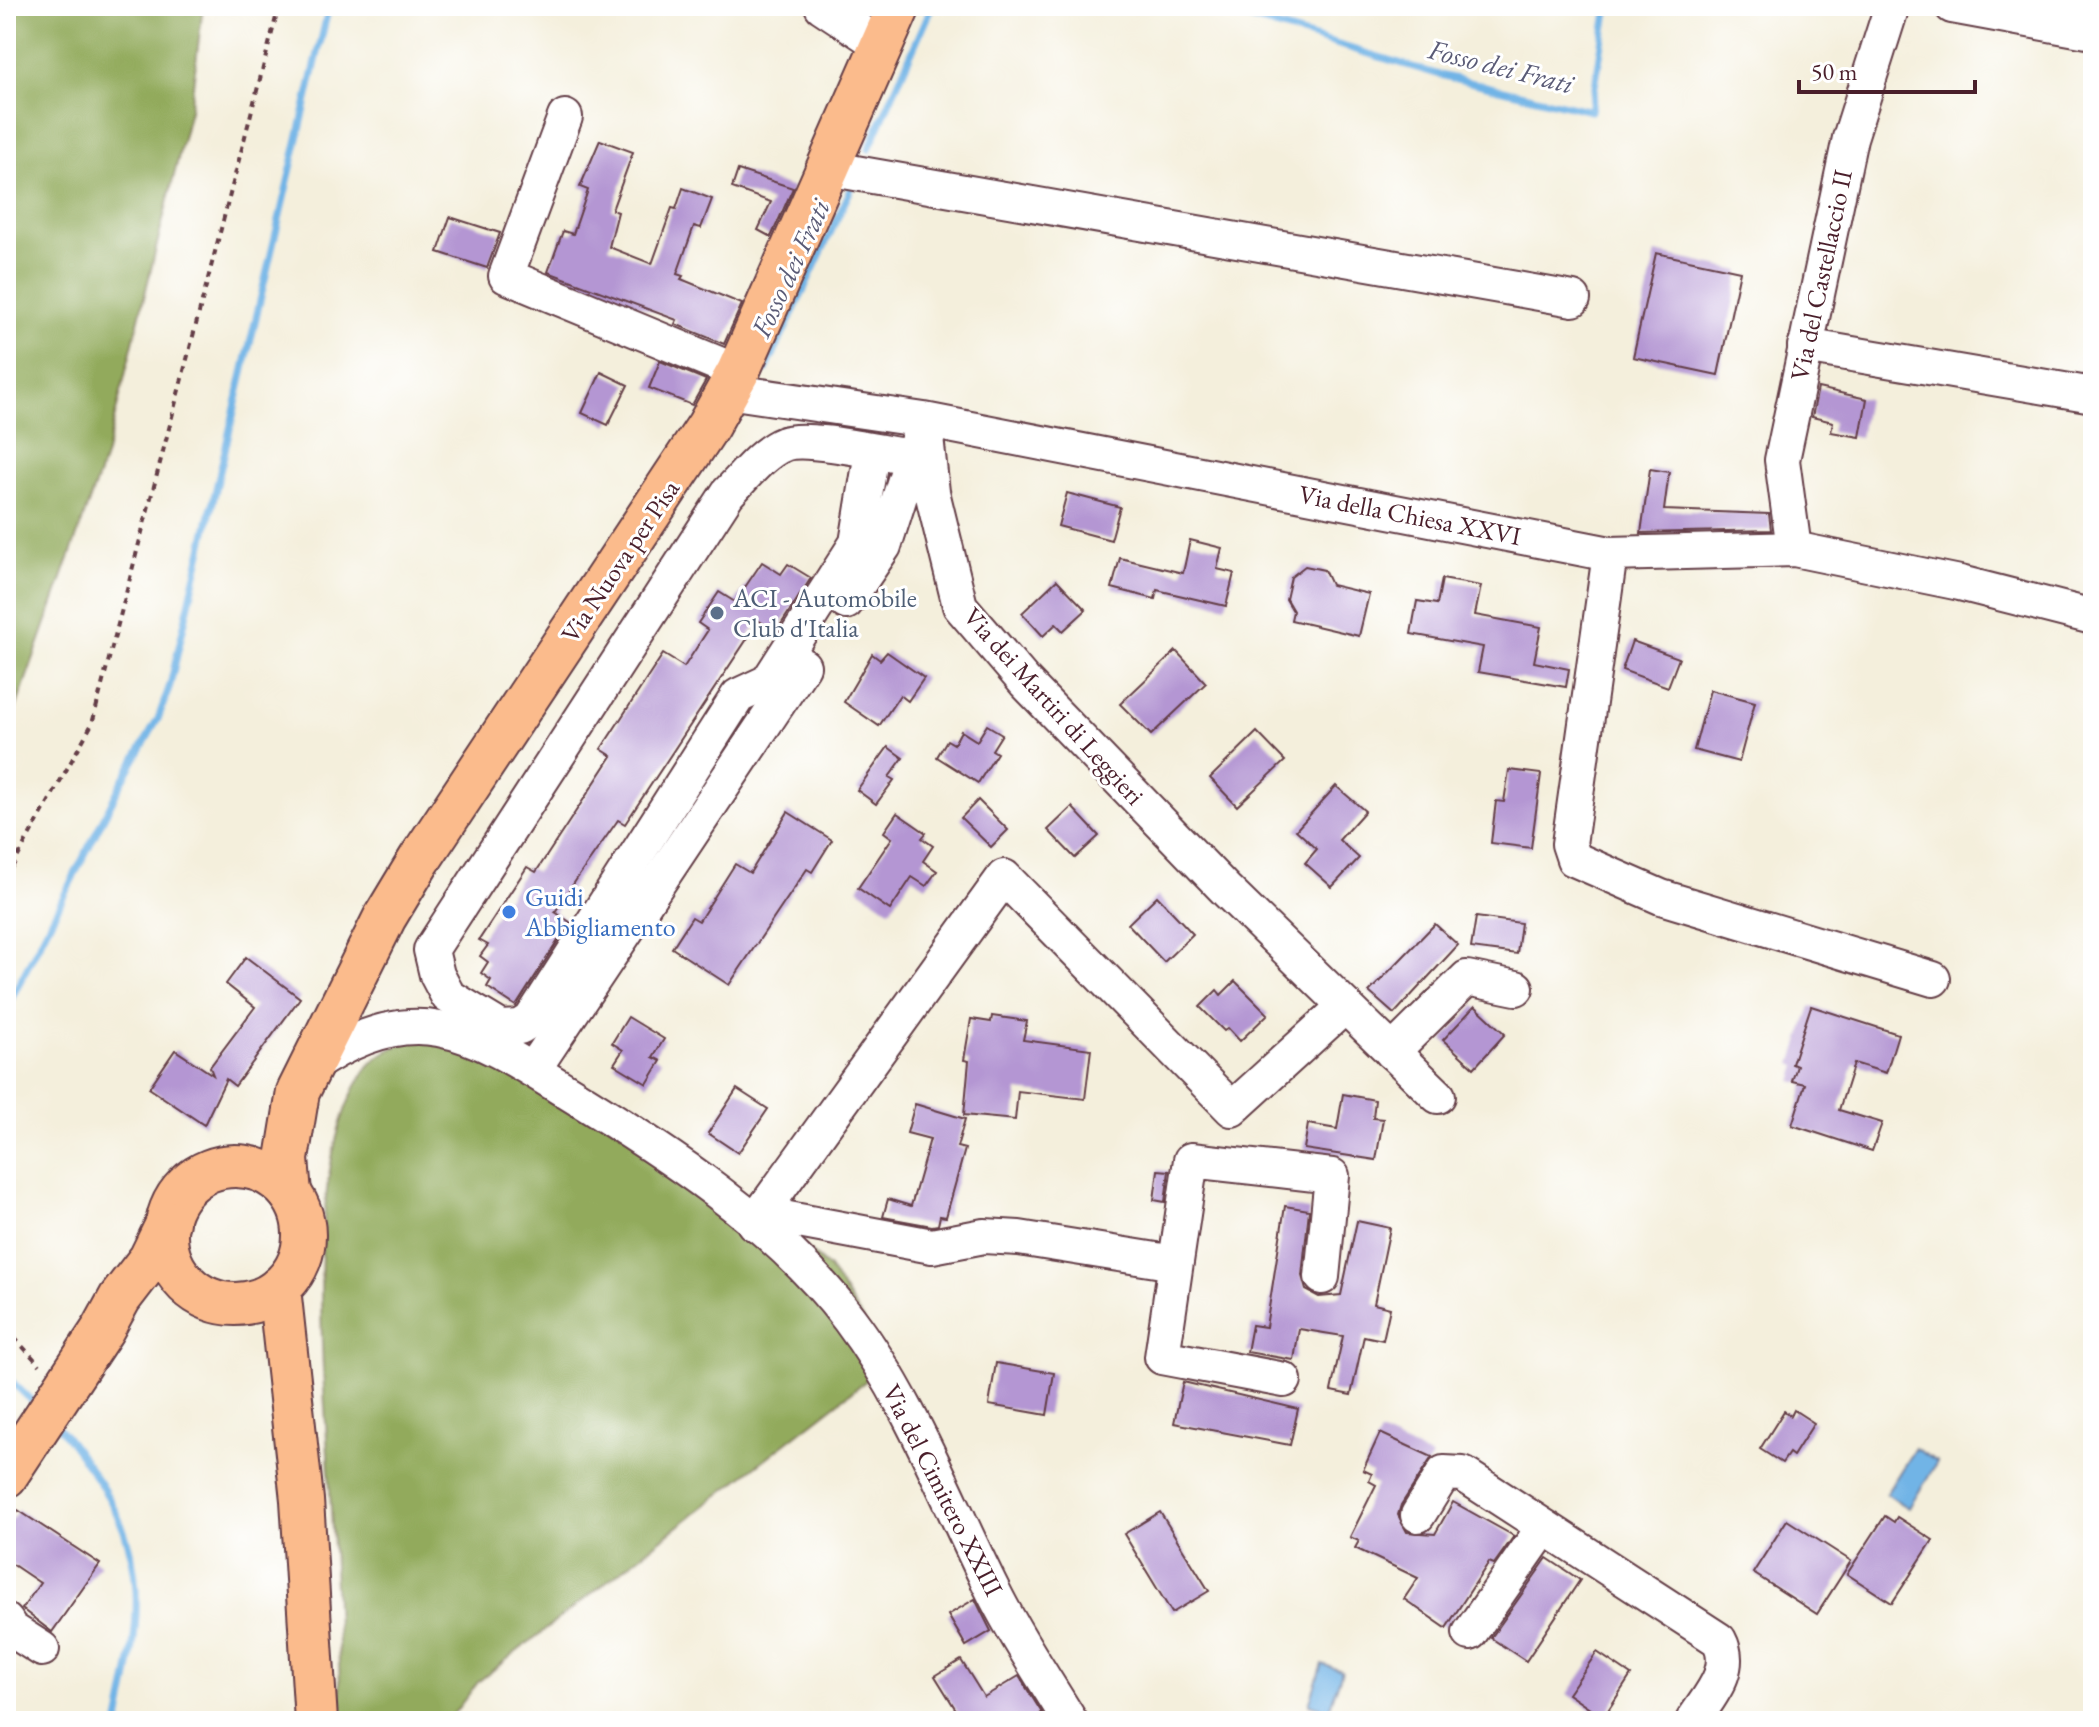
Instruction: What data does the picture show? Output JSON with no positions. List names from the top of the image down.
{
  "streets": {
    "main road": ["Via Nuova per Pisa"],
    "street": [
      "Via del Castellaccio II",
      "Via della Chiesa XXVI",
      "Via dei Martiri di Leggieri",
      "Via del Cimitero XXIII"
    ]
  },
  "crossings": [
    ["Via del Castellaccio II", "Via della Chiesa XXVI"],
    ["Via della Chiesa XXVI", "Via Nuova per Pisa"],
    ["Via della Chiesa XXVI", "Via dei Martiri di Leggieri"],
    ["Via Nuova per Pisa", "Via del Cimitero XXIII"]
  ],
  "water": ["Fosso dei Frati"],
  "places": ["ACI - Automobile Club d'Italia", "Guidi Abbigliamento"],
  "scale_bar": "50 m"
}
